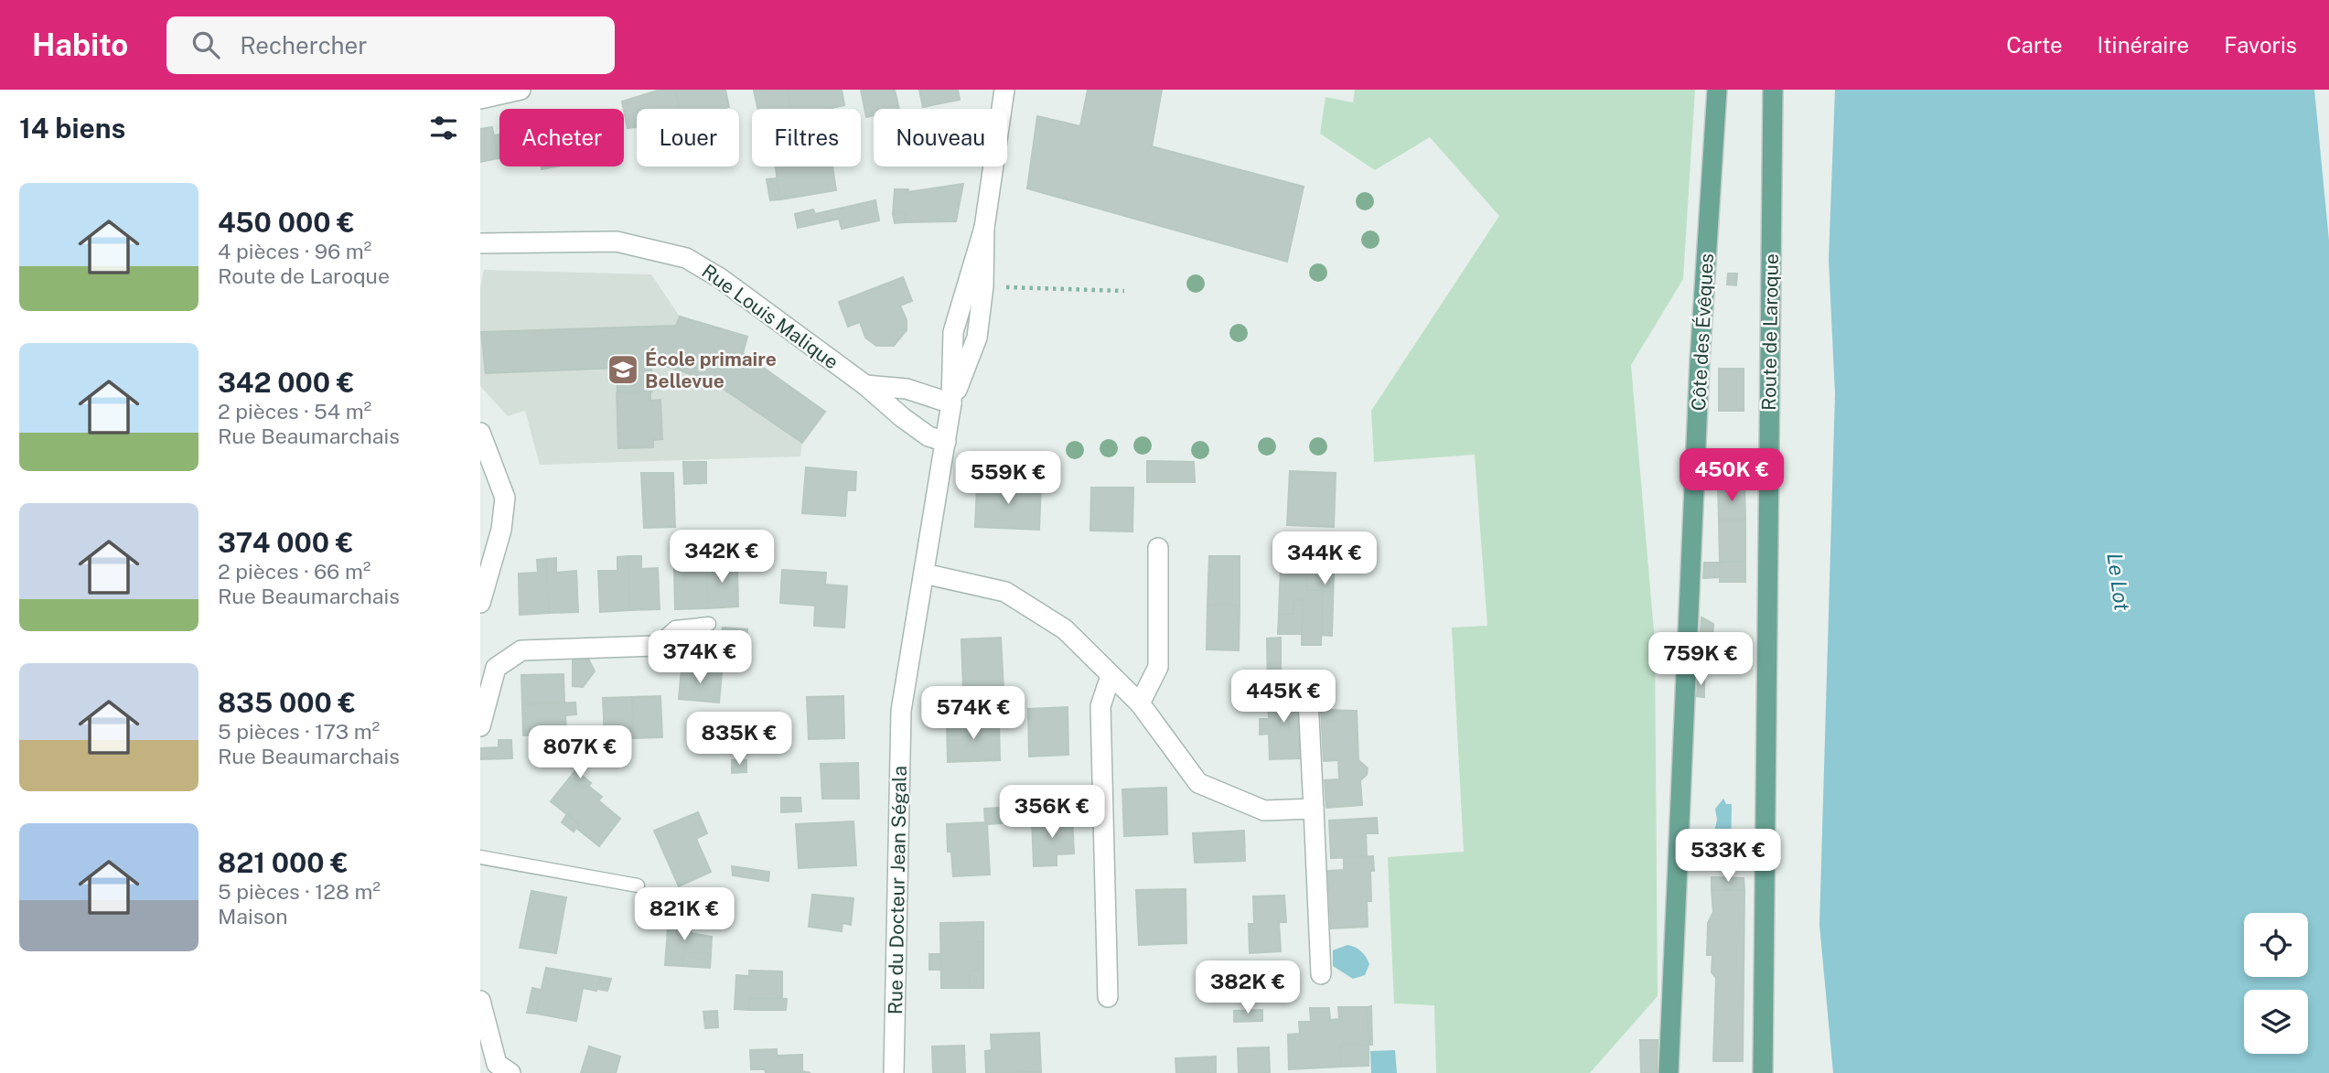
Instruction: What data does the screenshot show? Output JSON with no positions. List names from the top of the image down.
{
  "streets": {
    "main road": ["Côte des Évêques", "Route de Laroque"],
    "street": ["Rue Louis Malique", "Rue du Docteur Jean Ségala"]
  },
  "crossings": [
    ["Rue Louis Malique", "Rue du Docteur Jean Ségala"]
  ],
  "water": ["Le Lot"],
  "places": {
    "school or university": ["École primaire Bellevue"]
  },
  "page": {
    "header": "Habito",
    "search": "Rechercher",
    "nav": ["Carte", "Itinéraire", "Favoris"],
    "heading": "14 biens",
    "chip": [
      "Acheter",
      "Louer",
      "Filtres",
      "Nouveau"
    ],
    "list": [
      {
        "name": "450 000 €",
        "note": "4 pièces · 96 m² · Route de Laroque"
      },
      {
        "name": "342 000 €",
        "note": "2 pièces · 54 m² · Rue Beaumarchais"
      },
      {
        "name": "374 000 €",
        "note": "2 pièces · 66 m² · Rue Beaumarchais"
      },
      {
        "name": "835 000 €",
        "note": "5 pièces · 173 m² · Rue Beaumarchais"
      },
      {
        "name": "821 000 €",
        "note": "5 pièces · 128 m² · Maison"
      }
    ],
    "price": [
      "450K €",
      "559K €",
      "342K €",
      "344K €",
      "374K €",
      "759K €",
      "445K €",
      "574K €",
      "835K €",
      "807K €",
      "356K €",
      "533K €",
      "821K €",
      "382K €"
    ]
  }
}
